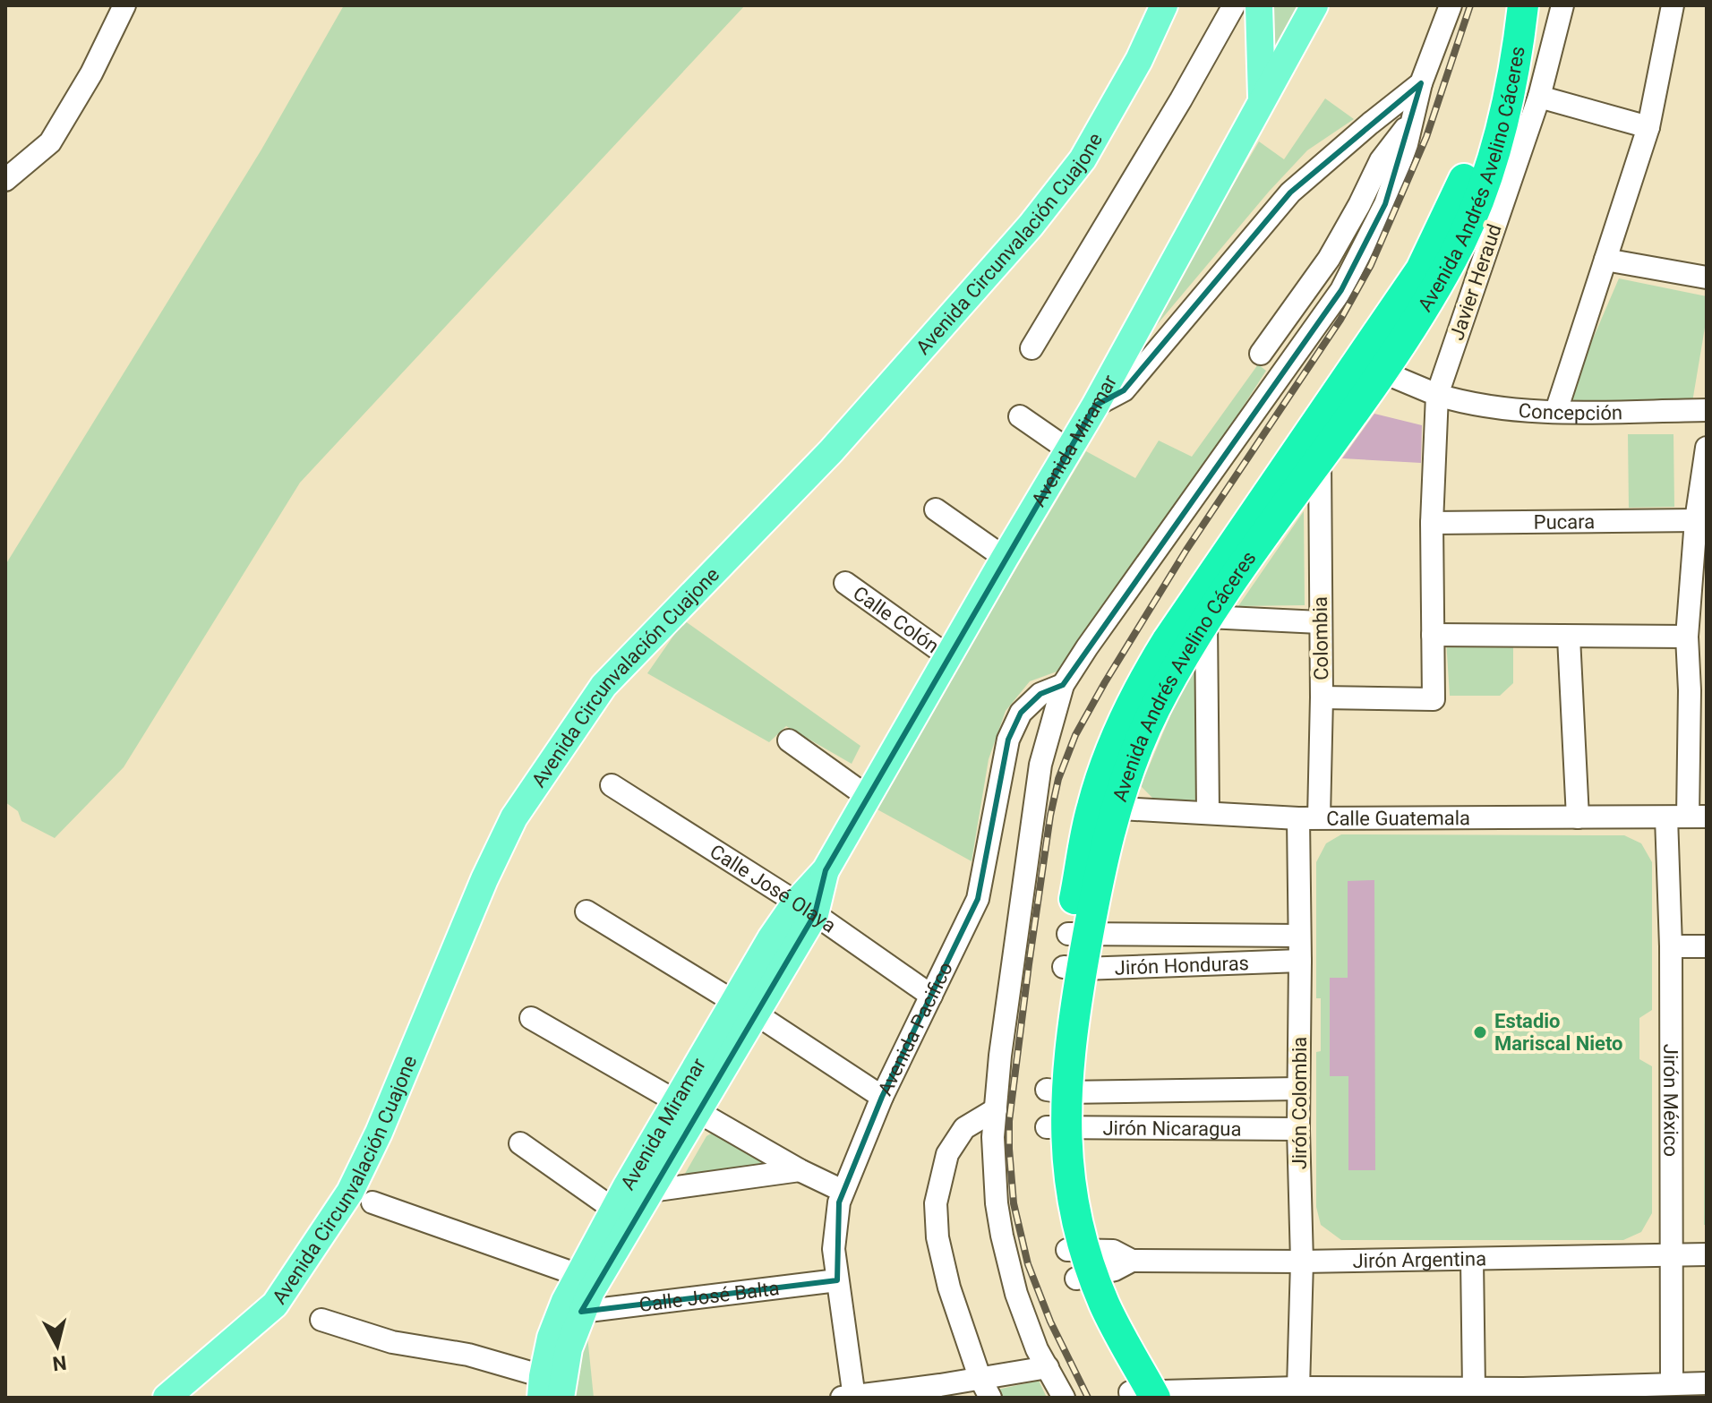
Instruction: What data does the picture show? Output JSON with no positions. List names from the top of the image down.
{
  "streets": {
    "highway": ["Avenida Andrés Avelino Cáceres"],
    "main road": ["Avenida Circunvalación Cuajone", "Avenida Miramar"],
    "street": [
      "Javier Heraud",
      "Concepción",
      "Pucara",
      "Calle Colón",
      "Colombia",
      "Calle Guatemala",
      "Calle José Olaya",
      "Jirón Honduras",
      "Avenida Pacifico",
      "Jirón México",
      "Jirón Colombia",
      "Jirón Nicaragua",
      "Jirón Argentina",
      "Calle José Balta"
    ]
  },
  "crossings": [
    ["Avenida Andrés Avelino Cáceres", "Concepción"],
    ["Avenida Andrés Avelino Cáceres", "Colombia"],
    ["Avenida Andrés Avelino Cáceres", "Calle Guatemala"],
    ["Avenida Andrés Avelino Cáceres", "Jirón Honduras"],
    ["Avenida Andrés Avelino Cáceres", "Jirón Nicaragua"],
    ["Avenida Andrés Avelino Cáceres", "Jirón Argentina"],
    ["Javier Heraud", "Concepción"],
    ["Javier Heraud", "Pucara"],
    ["Javier Heraud", "Colombia"],
    ["Avenida Miramar", "Calle Colón"],
    ["Avenida Miramar", "Calle José Olaya"],
    ["Avenida Miramar", "Calle José Balta"],
    ["Pucara", "Jirón México"],
    ["Colombia", "Calle Guatemala"],
    ["Colombia", "Jirón Colombia"],
    ["Calle Guatemala", "Jirón México"],
    ["Calle Guatemala", "Jirón Colombia"],
    ["Calle José Olaya", "Avenida Pacifico"],
    ["Jirón Honduras", "Jirón Colombia"],
    ["Avenida Pacifico", "Calle José Balta"],
    ["Jirón México", "Jirón Argentina"],
    ["Jirón Colombia", "Jirón Nicaragua"],
    ["Jirón Colombia", "Jirón Argentina"]
  ],
  "places": ["Estadio Mariscal Nieto"],
  "north": "bottom"
}
